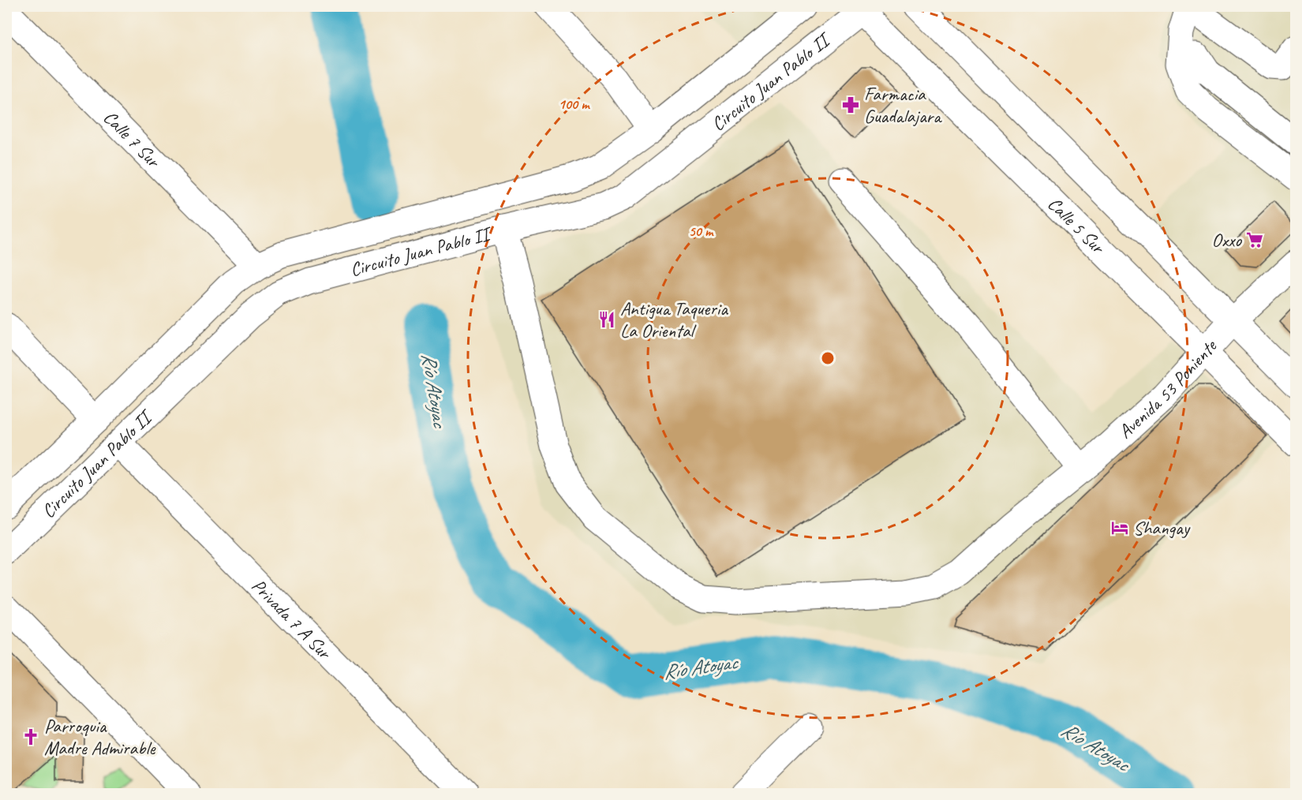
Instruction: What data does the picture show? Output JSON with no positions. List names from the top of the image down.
{
  "streets": {
    "main road": [
      "Circuito Juan Pablo II",
      "Calle 7 Sur",
      "Calle 5 Sur",
      "Avenida 53 Poniente",
      "Privada 7 A Sur"
    ]
  },
  "crossings": [
    ["Circuito Juan Pablo II", "Calle 7 Sur"],
    ["Circuito Juan Pablo II", "Calle 5 Sur"],
    ["Circuito Juan Pablo II", "Avenida 53 Poniente"],
    ["Circuito Juan Pablo II", "Privada 7 A Sur"],
    ["Calle 5 Sur", "Avenida 53 Poniente"]
  ],
  "water": ["Río Atoyac"],
  "places": {
    "pharmacy": ["Farmacia Guadalajara"],
    "supermarket": ["Oxxo"],
    "restaurant": ["Antigua Taqueria La Oriental"],
    "hotel": ["Shangay"],
    "church": ["Parroquia Madre Admirable"]
  },
  "rings": ["100 m", "50 m"]
}
